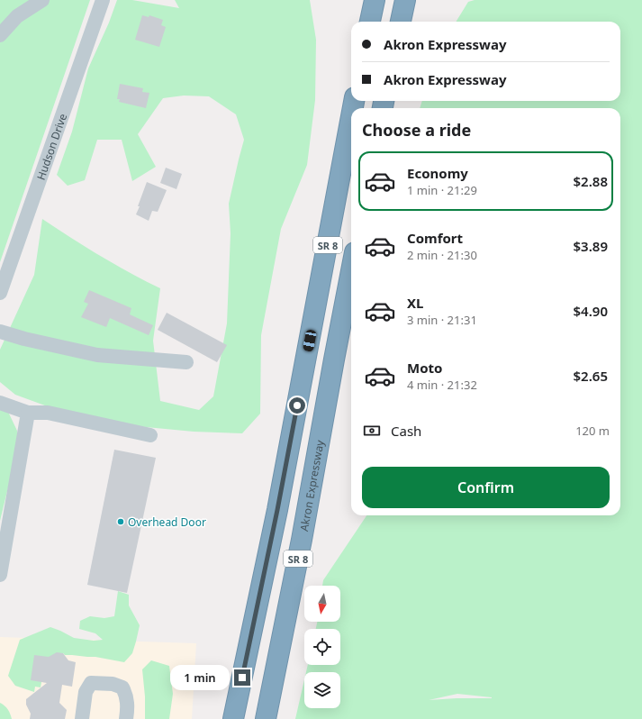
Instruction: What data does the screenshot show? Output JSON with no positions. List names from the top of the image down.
{
  "streets": {
    "highway": ["SR 8", "Akron Expressway"],
    "street": ["Hudson Drive"]
  },
  "places": ["Overhead Door"],
  "north": "bottom",
  "page": {
    "banner": ["Akron Expressway", "Akron Expressway"],
    "heading": "Choose a ride",
    "list": [
      {
        "name": "Economy",
        "note": "1 min · 21:29",
        "value": "$2.88"
      },
      {
        "name": "Comfort",
        "note": "2 min · 21:30",
        "value": "$3.89"
      },
      {
        "name": "XL",
        "note": "3 min · 21:31",
        "value": "$4.90"
      },
      {
        "name": "Moto",
        "note": "4 min · 21:32",
        "value": "$2.65"
      }
    ],
    "pay": ["Cash", "120 m"],
    "buttons": "Confirm",
    "bubble": "1 min"
  }
}
